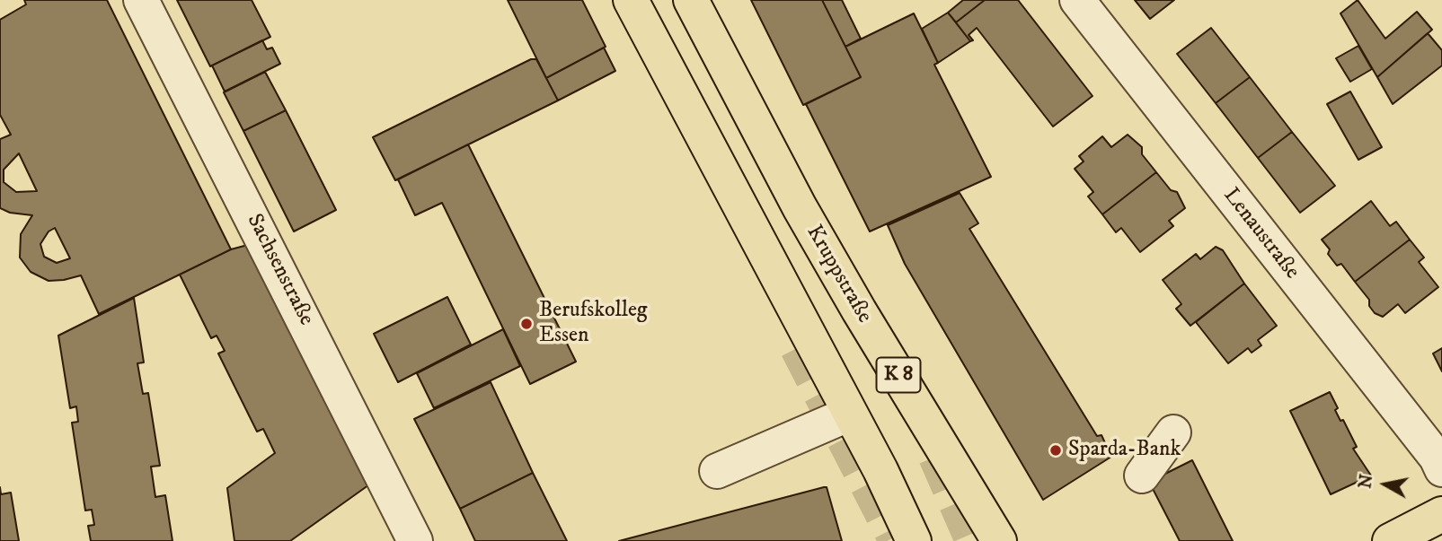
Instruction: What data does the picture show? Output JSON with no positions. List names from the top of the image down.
{
  "streets": {
    "main road": ["Kruppstraße", "K 8"],
    "street": ["Lenaustraße", "Sachsenstraße"]
  },
  "places": ["Berufskolleg Essen", "Sparda-Bank"],
  "north": "left"
}
